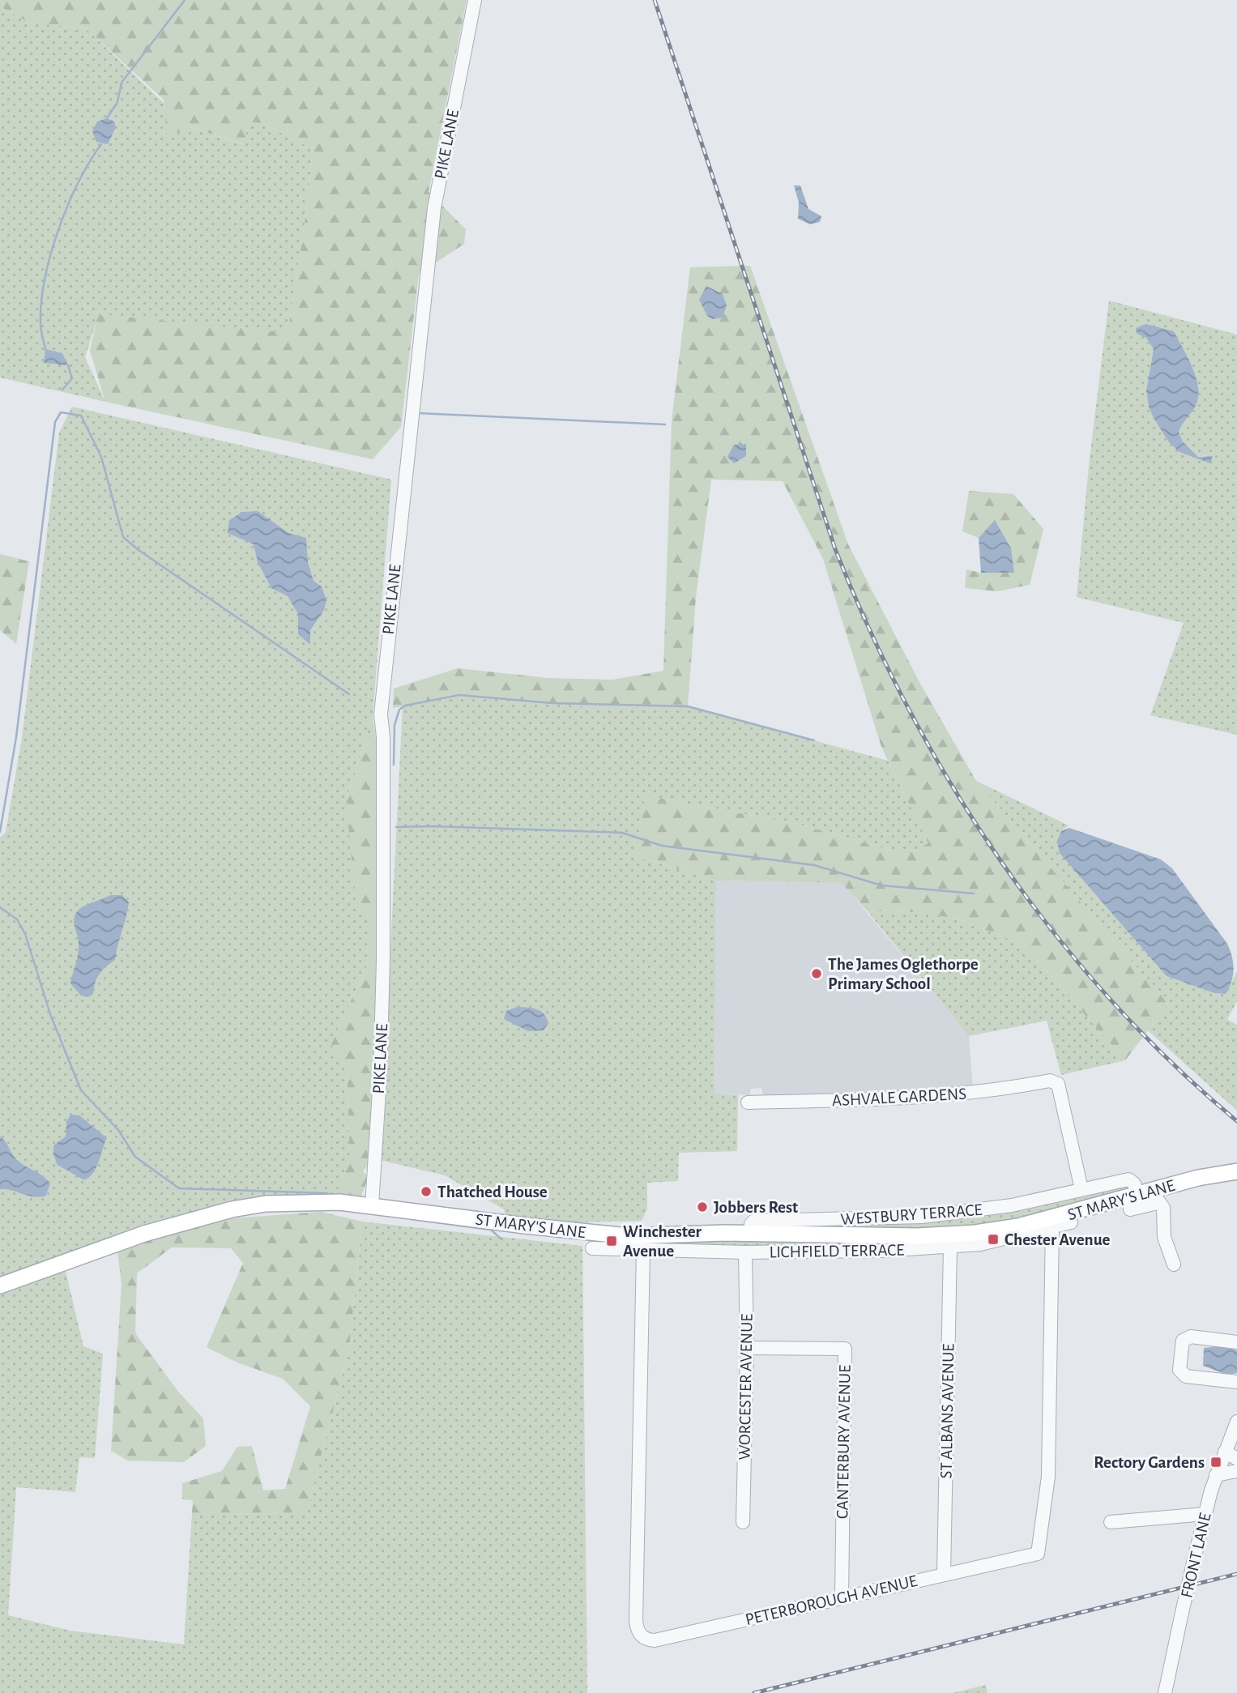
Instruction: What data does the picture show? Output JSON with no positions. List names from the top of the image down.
{
  "streets": {
    "main road": ["ST MARY'S LANE"],
    "street": [
      "PIKE LANE",
      "ASHVALE GARDENS",
      "WESTBURY TERRACE",
      "LICHFIELD TERRACE",
      "WORCESTER AVENUE",
      "ST ALBANS AVENUE",
      "CANTERBURY AVENUE",
      "FRONT LANE",
      "PETERBOROUGH AVENUE"
    ]
  },
  "crossings": [
    ["PIKE LANE", "ST MARY'S LANE"],
    ["ASHVALE GARDENS", "WESTBURY TERRACE"],
    ["ST MARY'S LANE", "WESTBURY TERRACE"],
    ["ST MARY'S LANE", "LICHFIELD TERRACE"],
    ["LICHFIELD TERRACE", "WORCESTER AVENUE"],
    ["LICHFIELD TERRACE", "ST ALBANS AVENUE"],
    ["LICHFIELD TERRACE", "PETERBOROUGH AVENUE"],
    ["WORCESTER AVENUE", "CANTERBURY AVENUE"],
    ["ST ALBANS AVENUE", "PETERBOROUGH AVENUE"],
    ["CANTERBURY AVENUE", "PETERBOROUGH AVENUE"]
  ],
  "places": {
    "other": ["The James Oglethorpe Primary School", "Thatched House", "Jobbers Rest"],
    "transit": ["Chester Avenue", "Winchester Avenue", "Rectory Gardens"]
  }
}
